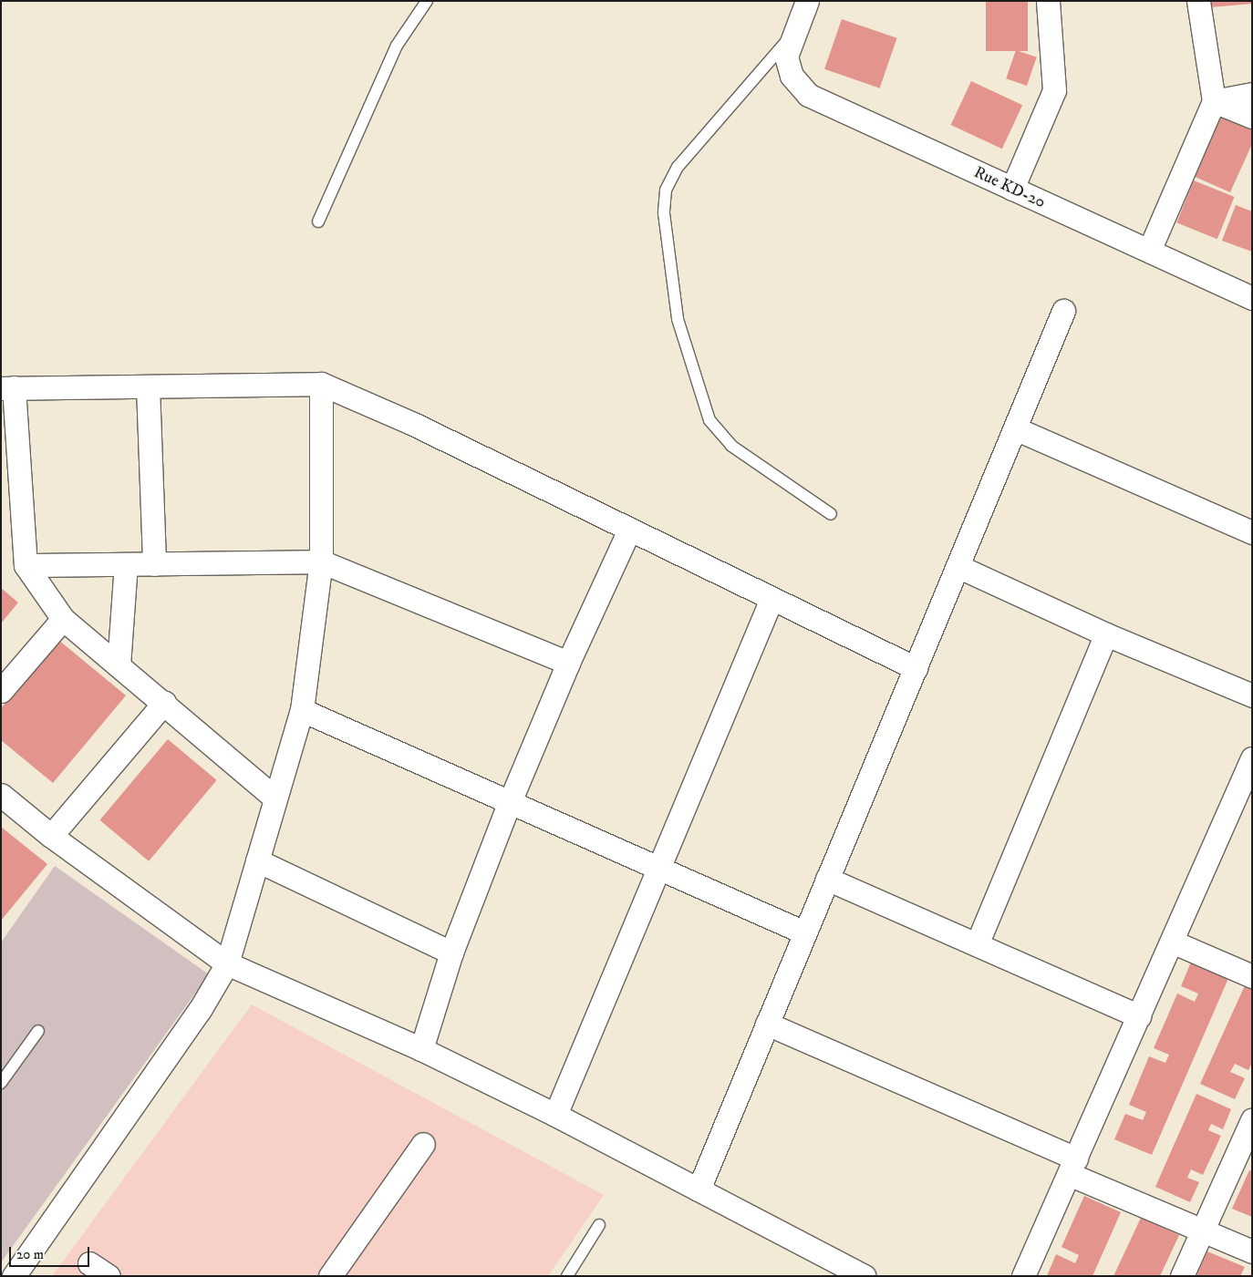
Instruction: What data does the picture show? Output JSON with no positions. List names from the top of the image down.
{
  "streets": {
    "street": ["Rue KD-20"]
  },
  "scale_bar": "20 m"
}
